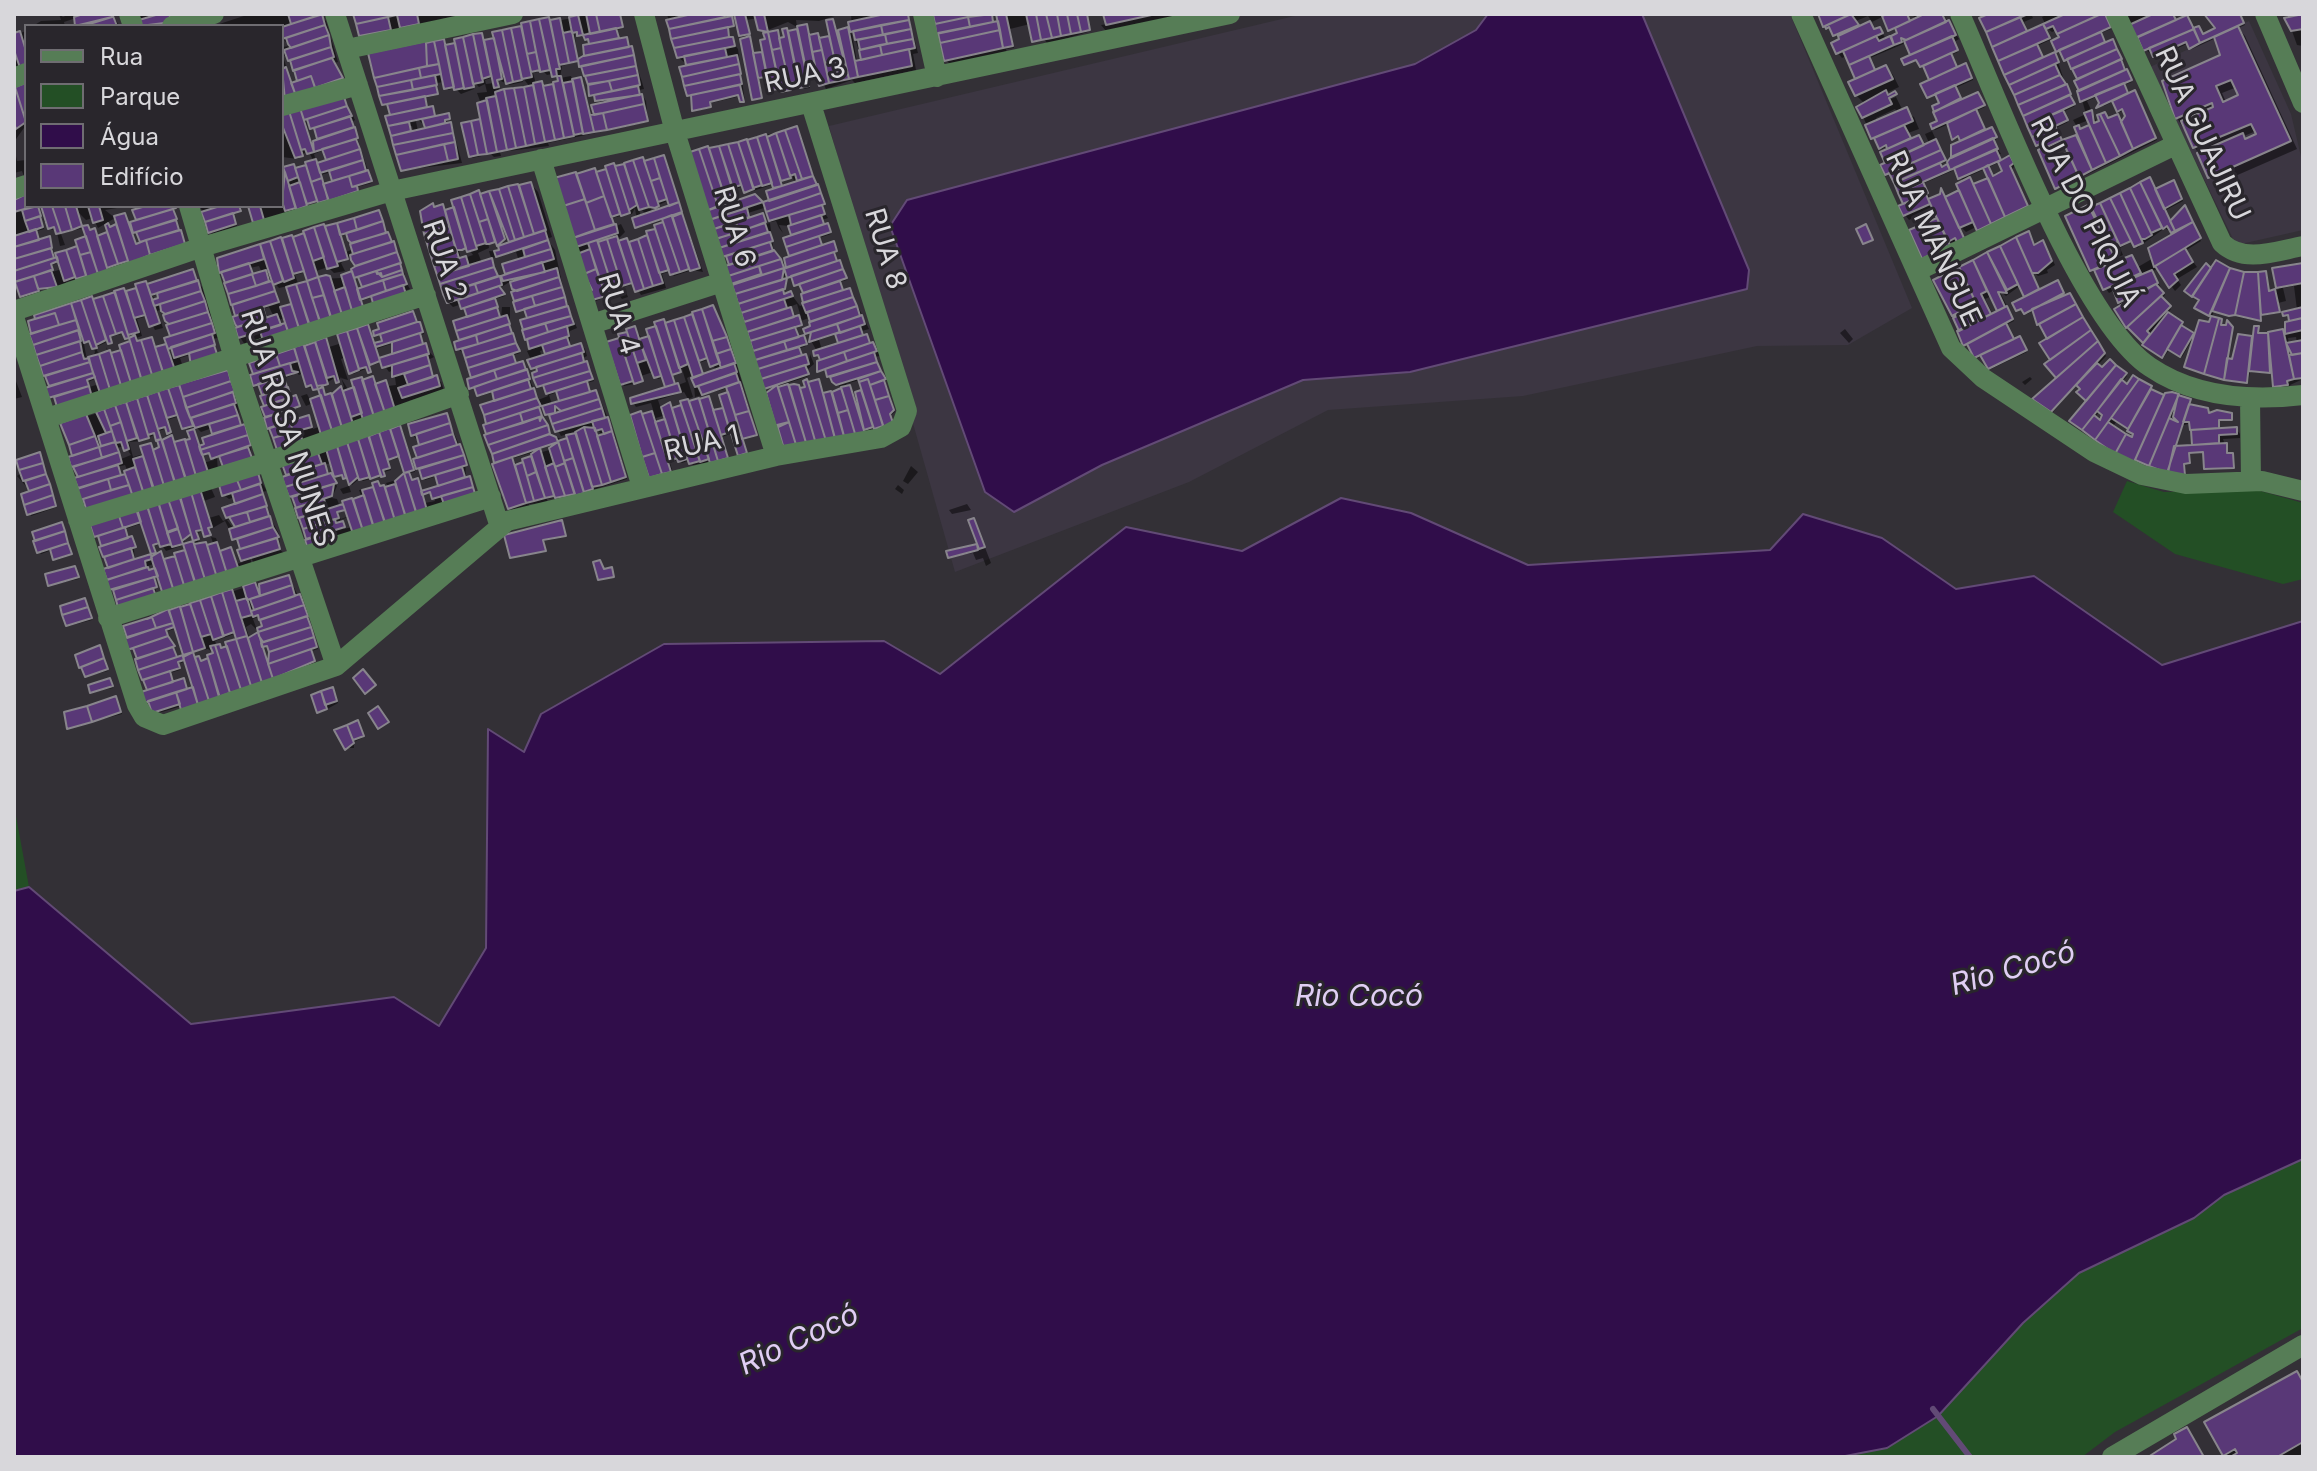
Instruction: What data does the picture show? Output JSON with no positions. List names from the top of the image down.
{
  "streets": {
    "street": [
      "RUA 3",
      "RUA GUAJIRU",
      "RUA DO PIQUIÁ",
      "RUA 6",
      "RUA MANGUE",
      "RUA 8",
      "RUA 2",
      "RUA 4",
      "RUA ROSA NUNES",
      "RUA 1"
    ]
  },
  "crossings": [
    ["RUA 3", "RUA 6"],
    ["RUA 3", "RUA 8"],
    ["RUA 3", "RUA 2"],
    ["RUA 3", "RUA 4"],
    ["RUA 3", "RUA ROSA NUNES"],
    ["RUA 6", "RUA 1"],
    ["RUA 8", "RUA 1"],
    ["RUA 2", "RUA 1"],
    ["RUA 4", "RUA 1"]
  ],
  "water": ["Rio Cocó"],
  "legend": [
    "Rua",
    "Parque",
    "Água",
    "Edifício"
  ]
}
